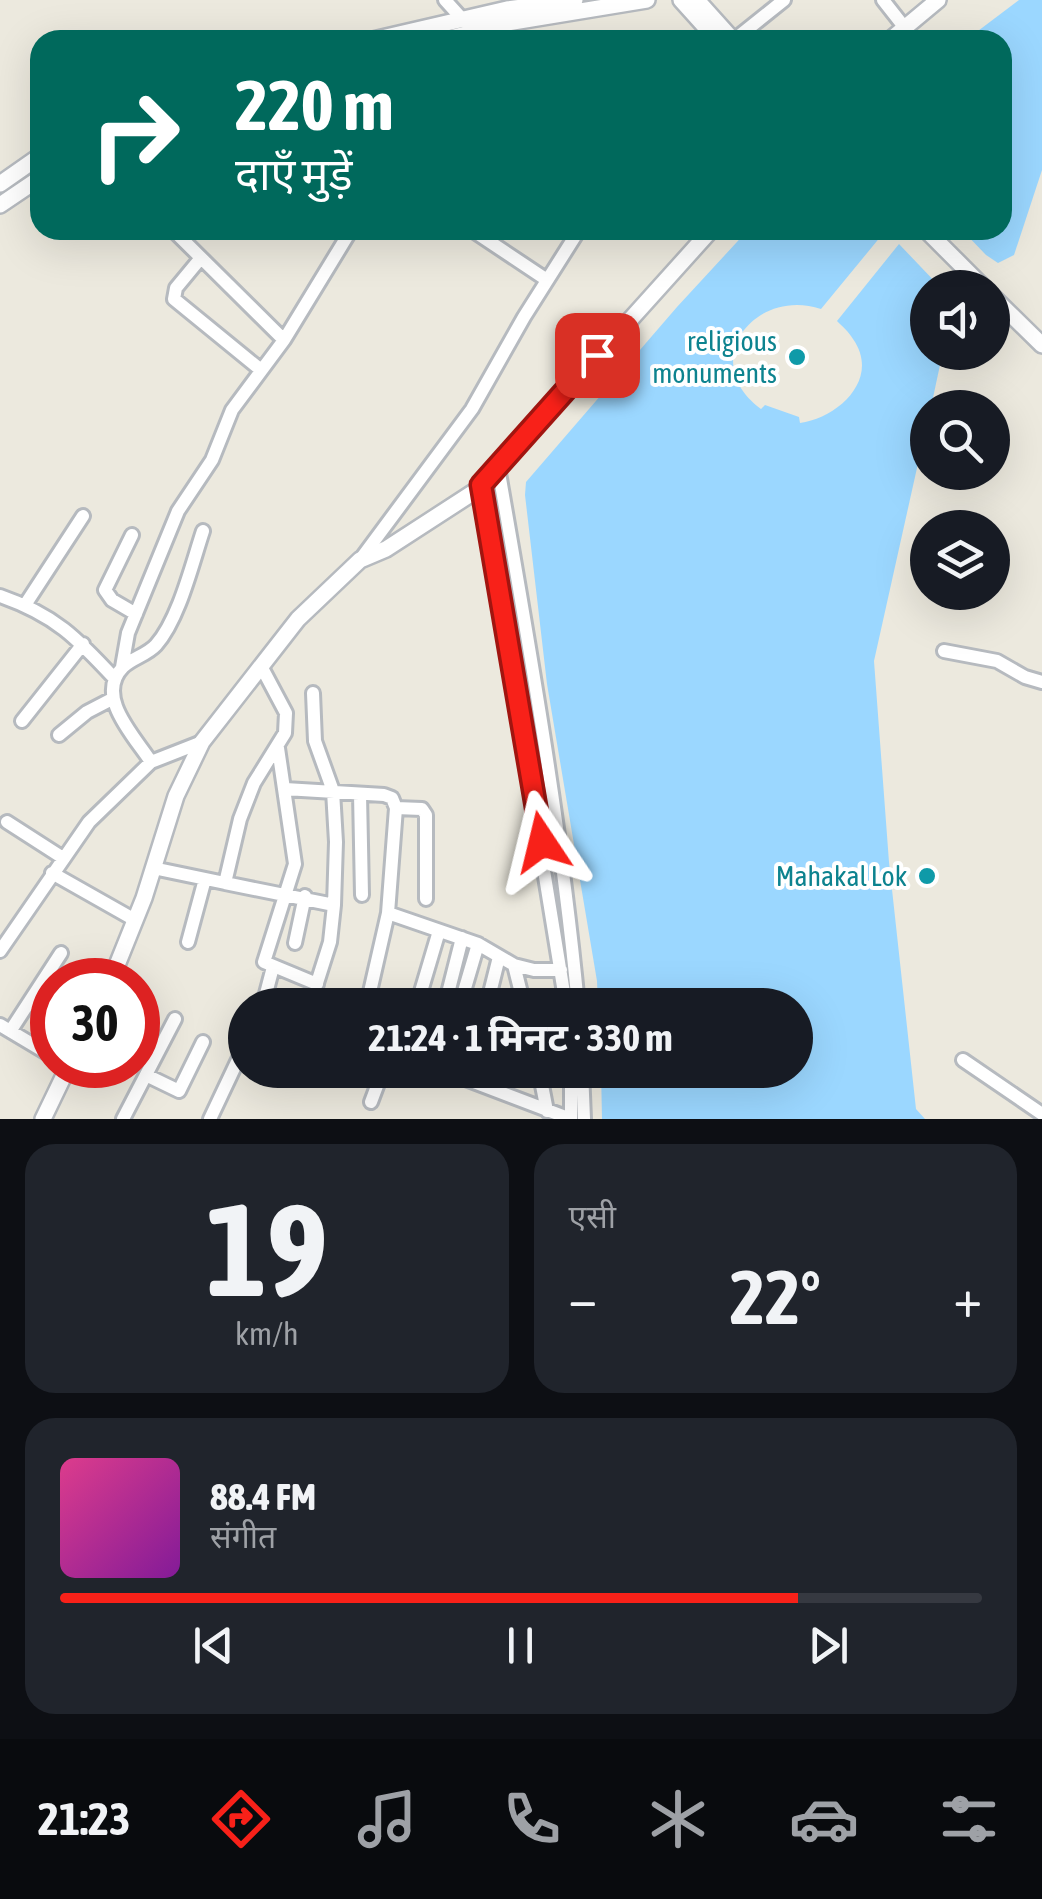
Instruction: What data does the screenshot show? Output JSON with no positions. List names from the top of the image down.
{
  "places": ["religious monuments", "Mahakal Lok"],
  "page": {
    "turn": ["220 m", "दाएँ मुड़ें"],
    "limit": "30",
    "trip": "21:24 · 1 मिनट · 330 m",
    "tile": [
      ["19", "km/h"],
      "एसी"
    ],
    "heat": ["−", "22°", "+"],
    "song": ["88.4 FM", "संगीत"],
    "tabs": "21:23"
  }
}
